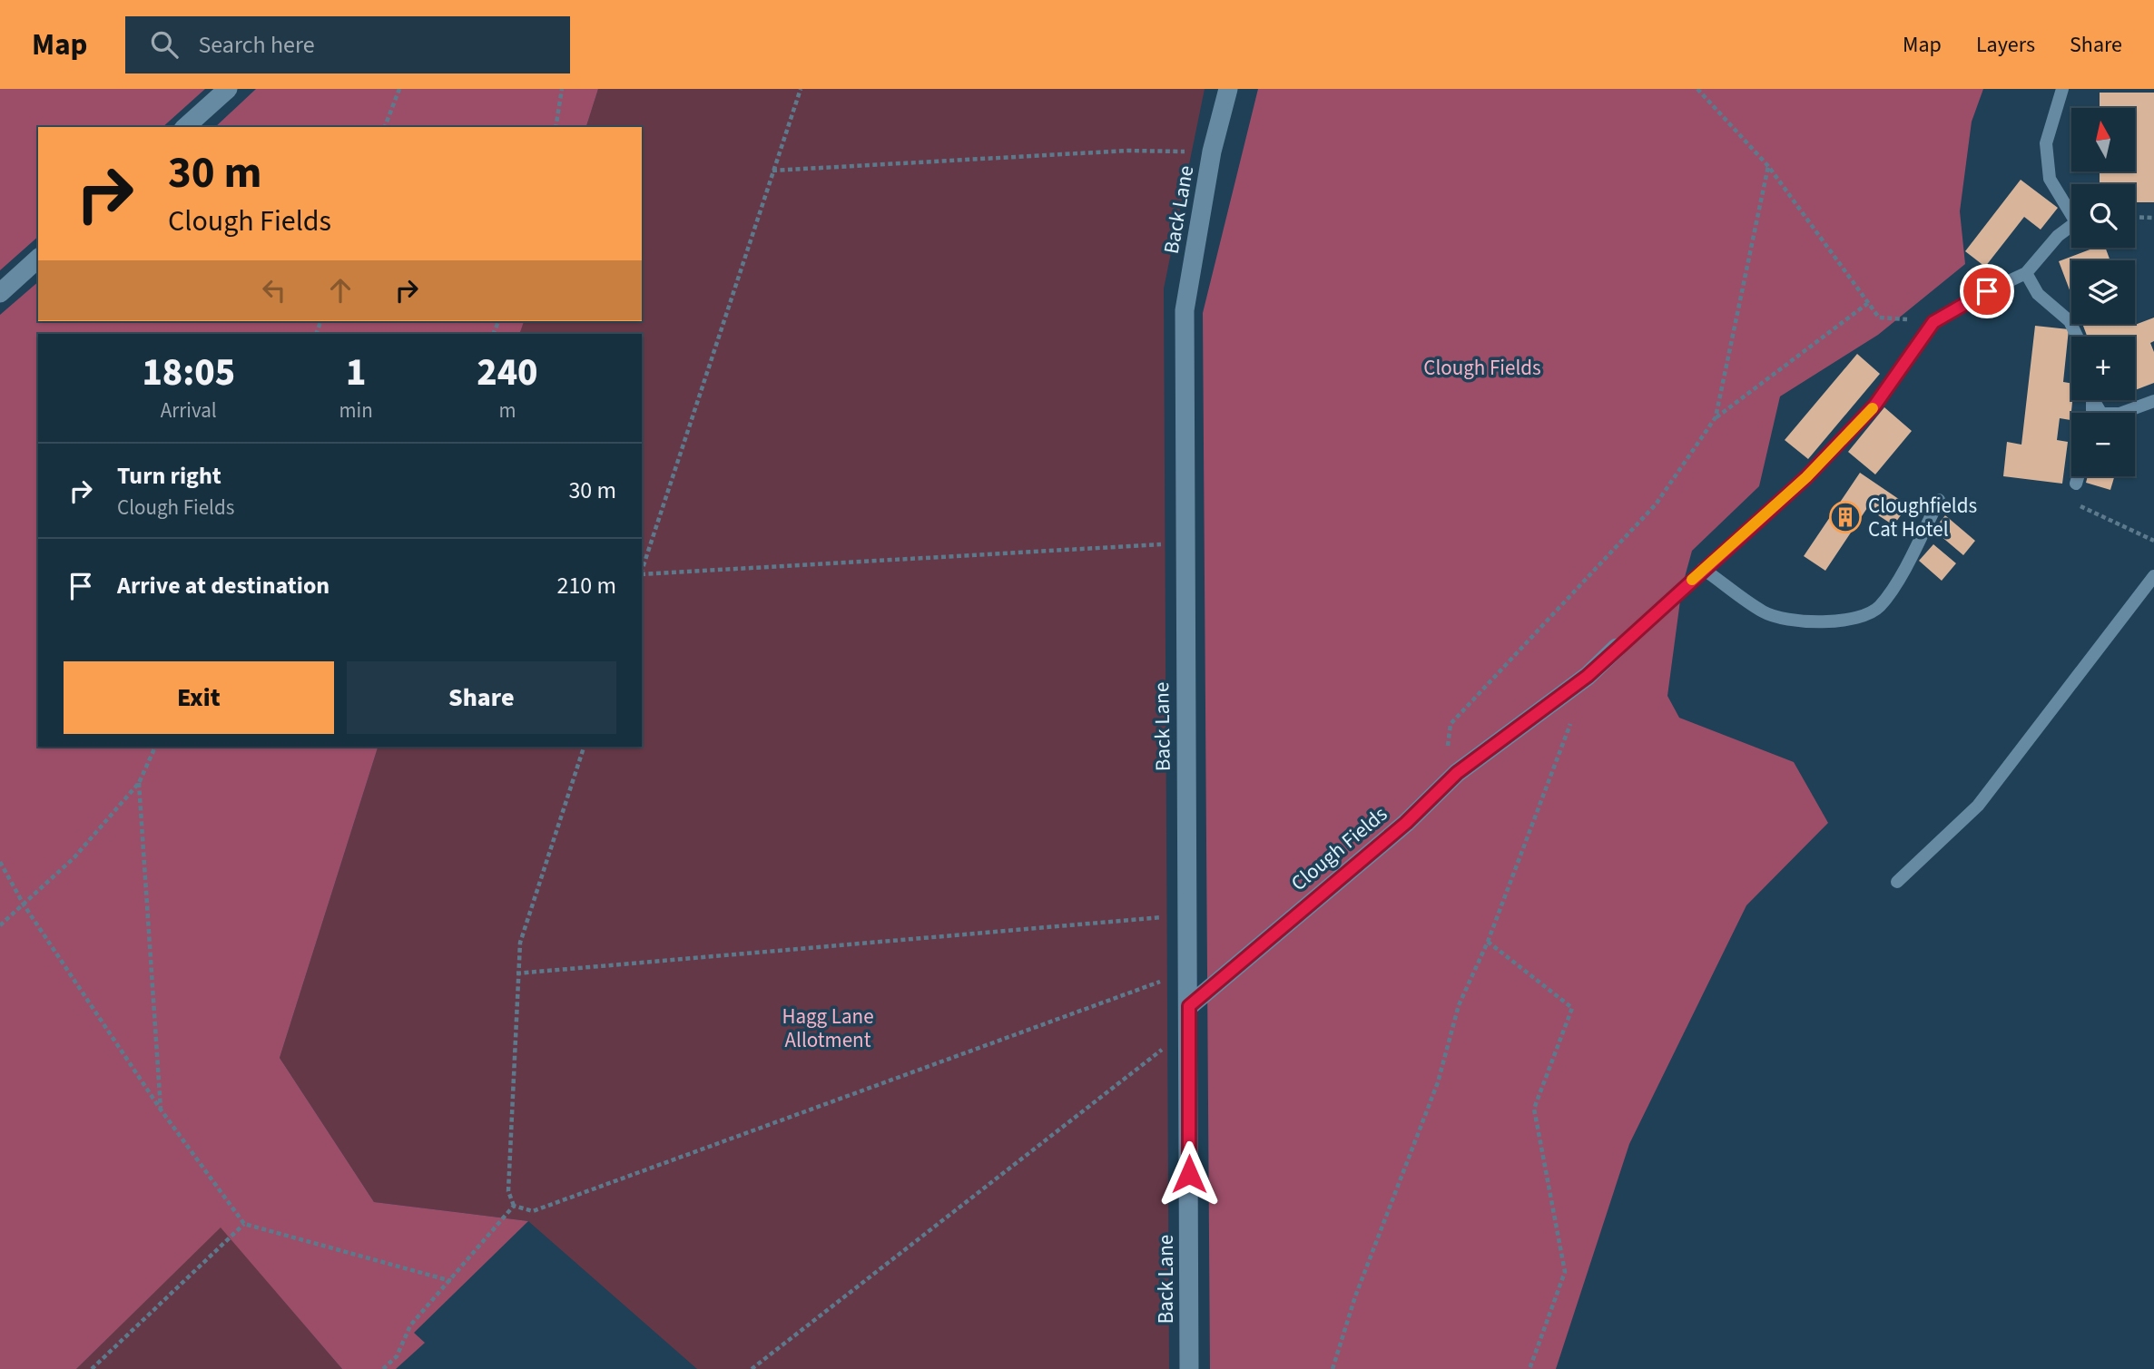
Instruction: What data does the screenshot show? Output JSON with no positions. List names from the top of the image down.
{
  "streets": {
    "street": ["Back Lane", "Clough Fields"]
  },
  "crossings": [
    ["Back Lane", "Clough Fields"]
  ],
  "parks": ["Clough Fields", "Hagg Lane Allotment"],
  "places": {
    "building": ["Cloughfields Cat Hotel"]
  },
  "north": "top",
  "page": {
    "header": "Map",
    "search": "Search here",
    "nav": ["Map", "Layers", "Share"],
    "map_buttons": ["+", "−"],
    "turn": ["30 m", "Clough Fields"],
    "eta": [
      "18:05",
      "Arrival",
      "1",
      "min",
      "240",
      "m"
    ],
    "list": [
      {
        "name": "Turn right",
        "note": "Clough Fields",
        "value": "30 m"
      },
      {
        "name": "Arrive at destination",
        "value": "210 m"
      }
    ],
    "buttons": ["Exit", "Share"]
  }
}
